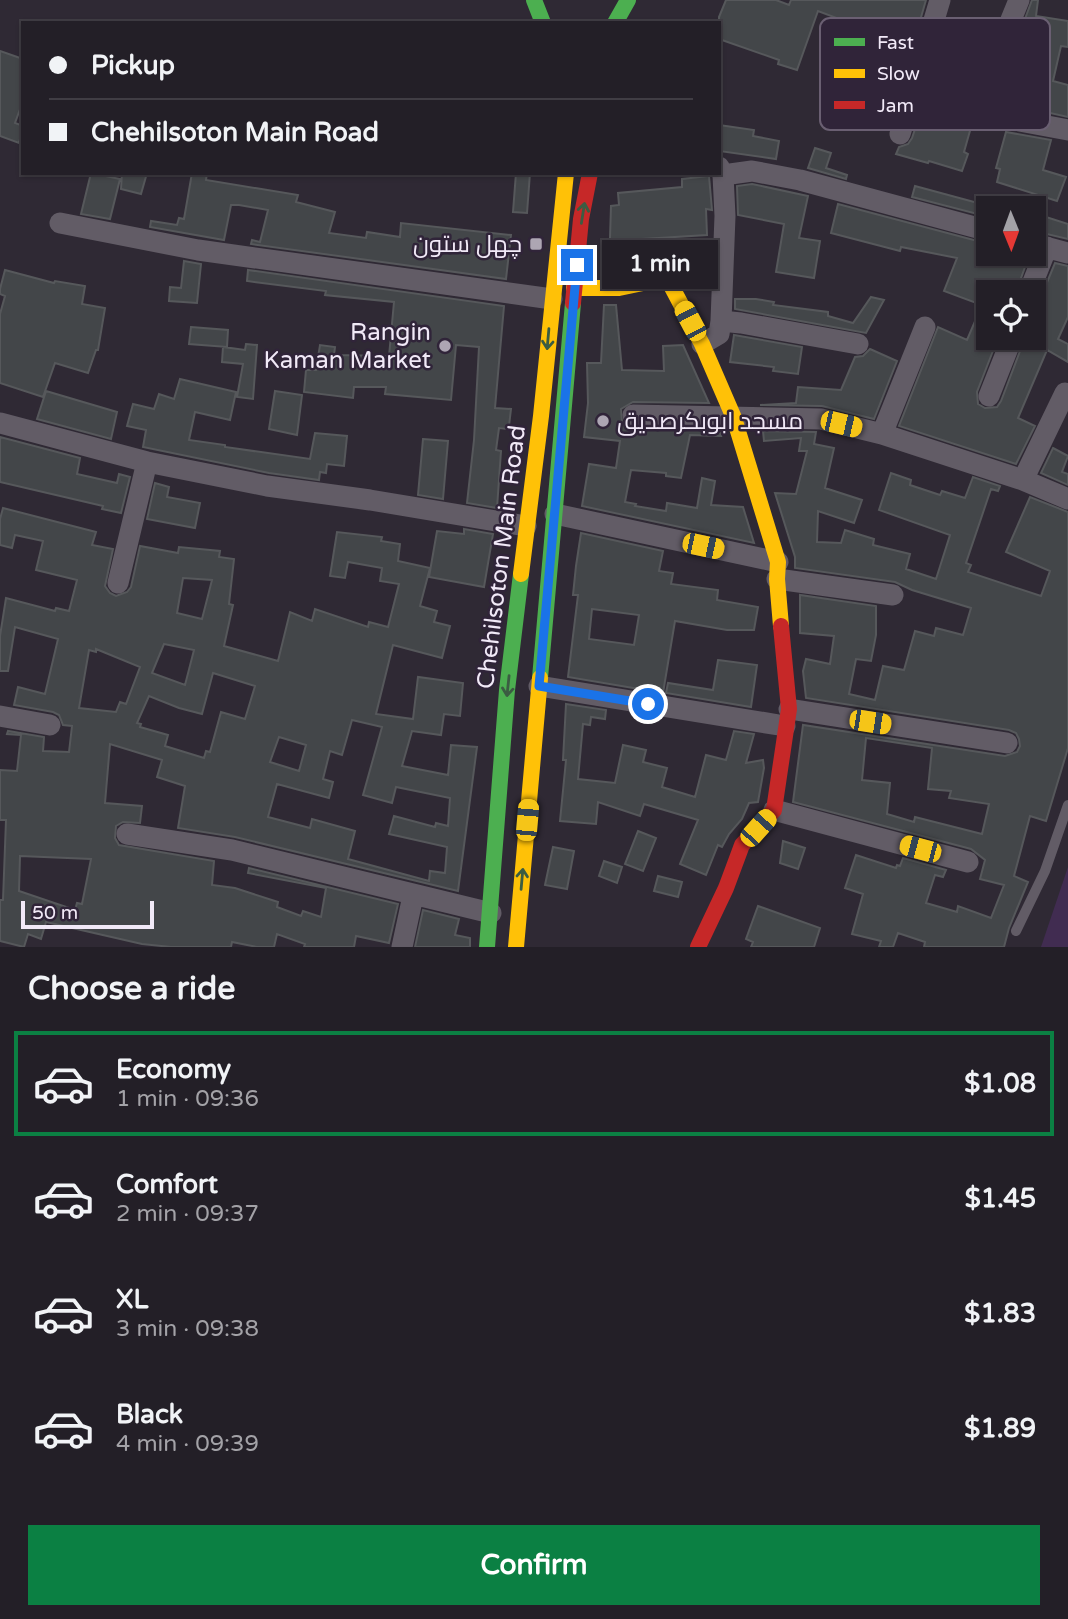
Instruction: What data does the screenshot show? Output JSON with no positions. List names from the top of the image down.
{
  "streets": {
    "main road": ["Chehilsoton Main Road"]
  },
  "places": {
    "transit": ["چهل ستون"],
    "other": ["Rangin Kaman Market", "مسجد ابوبکرصدیق"]
  },
  "legend": ["Fast", "Slow", "Jam"],
  "scale_bar": "50 m",
  "north": "bottom",
  "page": {
    "banner": ["Pickup", "Chehilsoton Main Road"],
    "bubble": "1 min",
    "scale": "50 m",
    "heading": "Choose a ride",
    "list": [
      {
        "name": "Economy",
        "note": "1 min · 09:36",
        "value": "$1.08"
      },
      {
        "name": "Comfort",
        "note": "2 min · 09:37",
        "value": "$1.45"
      },
      {
        "name": "XL",
        "note": "3 min · 09:38",
        "value": "$1.83"
      },
      {
        "name": "Black",
        "note": "4 min · 09:39",
        "value": "$1.89"
      }
    ],
    "buttons": "Confirm"
  }
}
